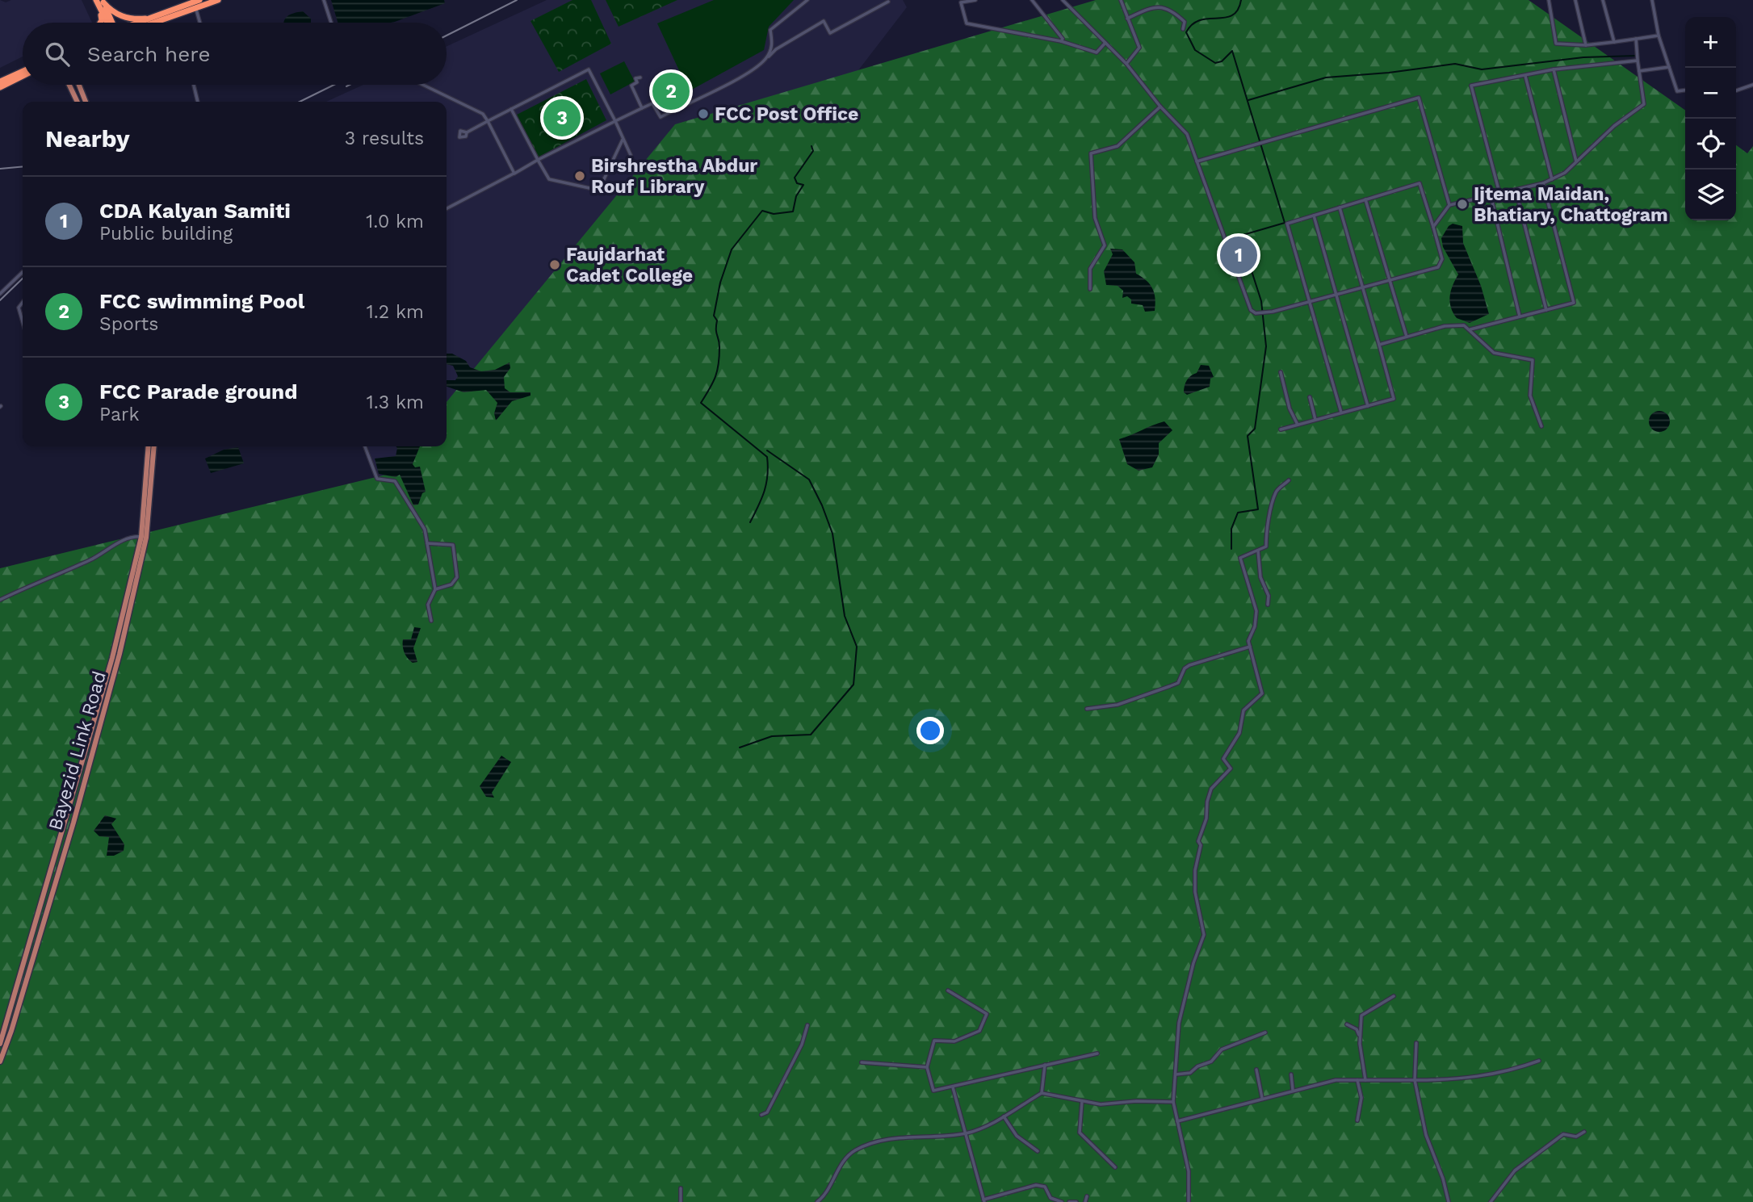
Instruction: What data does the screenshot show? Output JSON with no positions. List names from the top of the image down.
{
  "streets": {
    "main road": ["Bayezid Link Road"]
  },
  "places": [
    "FCC Post Office",
    "Birshrestha Abdur Rouf Library",
    "Ijtema Maidan, Bhatiary, Chattogram",
    "Faujdarhat Cadet College"
  ],
  "page": {
    "map_buttons": ["+", "−"],
    "search": "Search here",
    "pins": ["2", "3", "1"],
    "heading": ["Nearby", "3 results"],
    "list": [
      {
        "mark": "1",
        "name": "CDA Kalyan Samiti",
        "note": "Public building",
        "value": "1.0 km"
      },
      {
        "mark": "2",
        "name": "FCC swimming Pool",
        "note": "Sports",
        "value": "1.2 km"
      },
      {
        "mark": "3",
        "name": "FCC Parade ground",
        "note": "Park",
        "value": "1.3 km"
      }
    ]
  }
}
